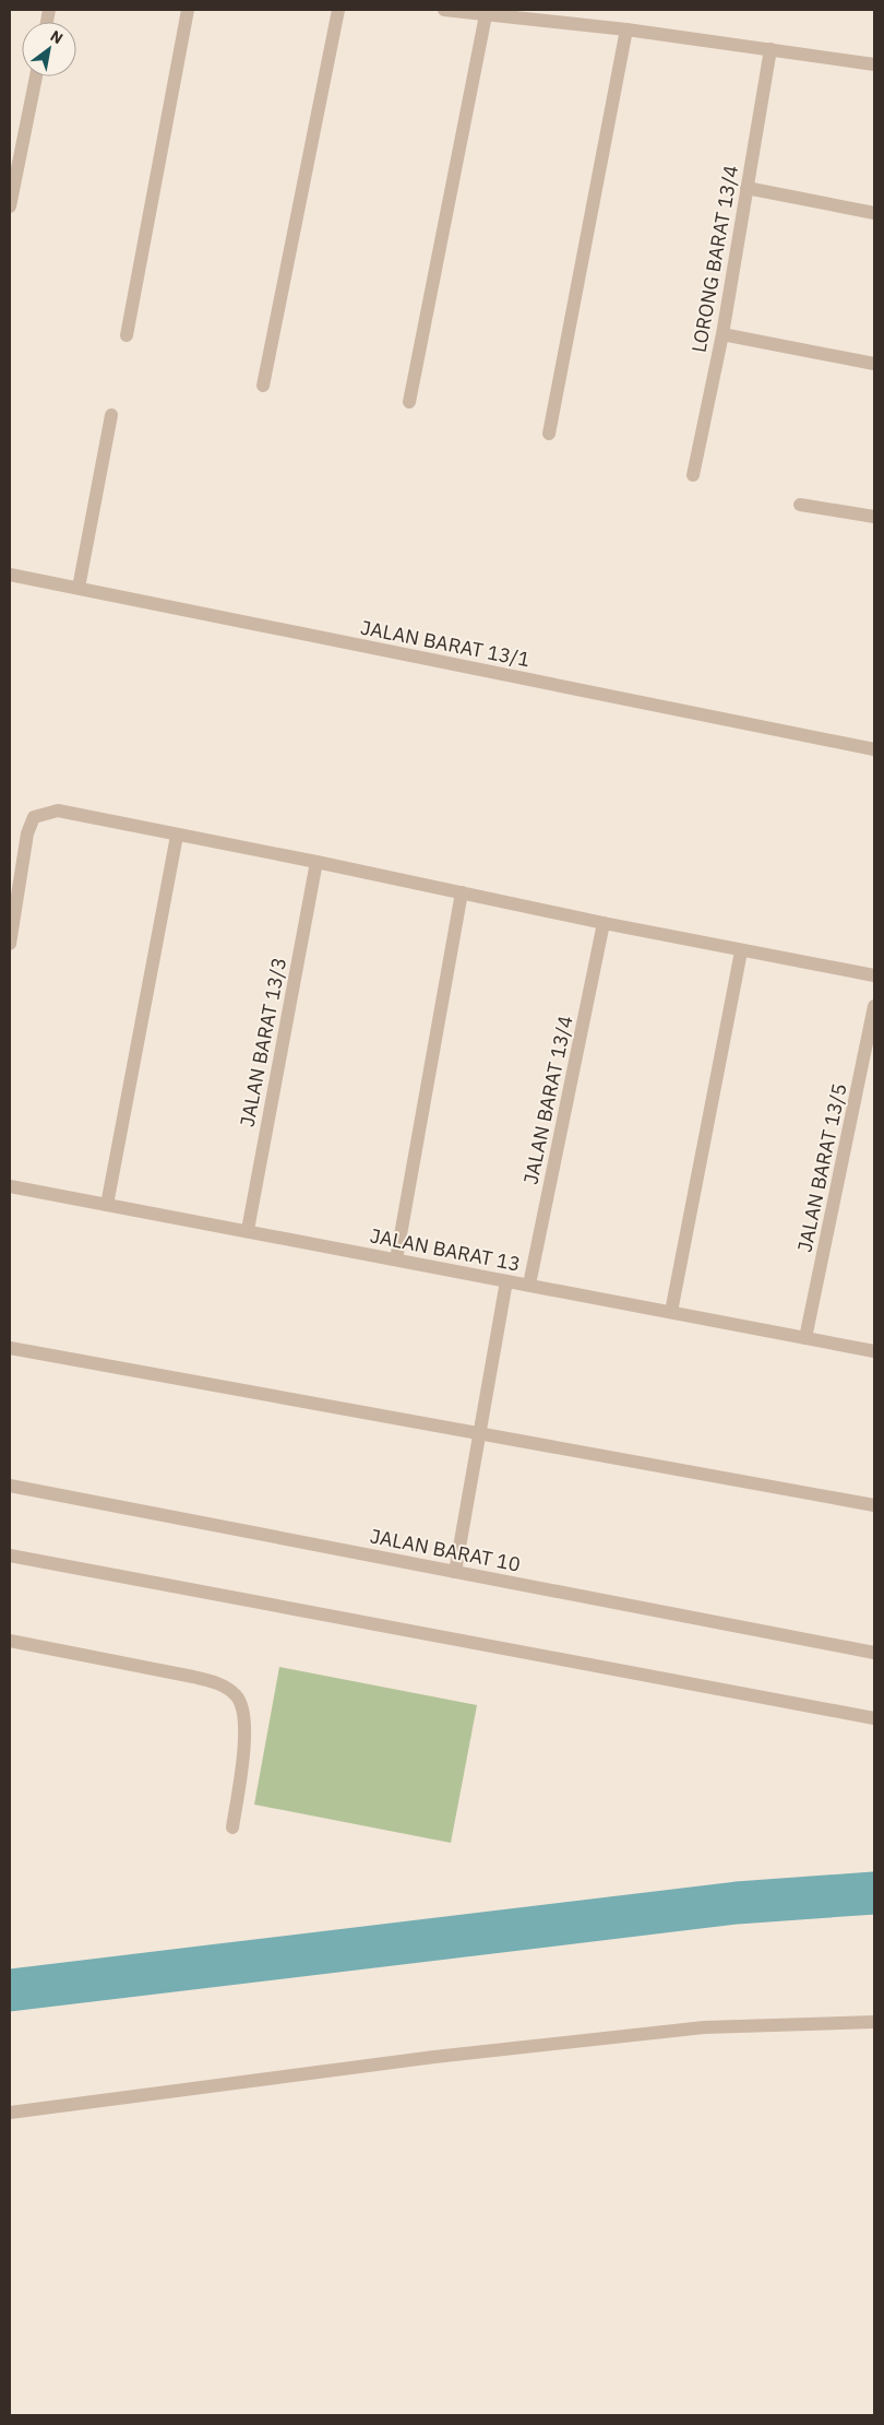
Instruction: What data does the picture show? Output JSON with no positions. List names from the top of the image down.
{
  "streets": {
    "street": [
      "LORONG BARAT 13/4",
      "JALAN BARAT 13/1",
      "JALAN BARAT 13/3",
      "JALAN BARAT 13/4",
      "JALAN BARAT 13/5",
      "JALAN BARAT 13",
      "JALAN BARAT 10"
    ]
  },
  "crossings": [
    ["JALAN BARAT 13/3", "JALAN BARAT 13"],
    ["JALAN BARAT 13/4", "JALAN BARAT 13"],
    ["JALAN BARAT 13/5", "JALAN BARAT 13"]
  ],
  "north": "top right"
}
